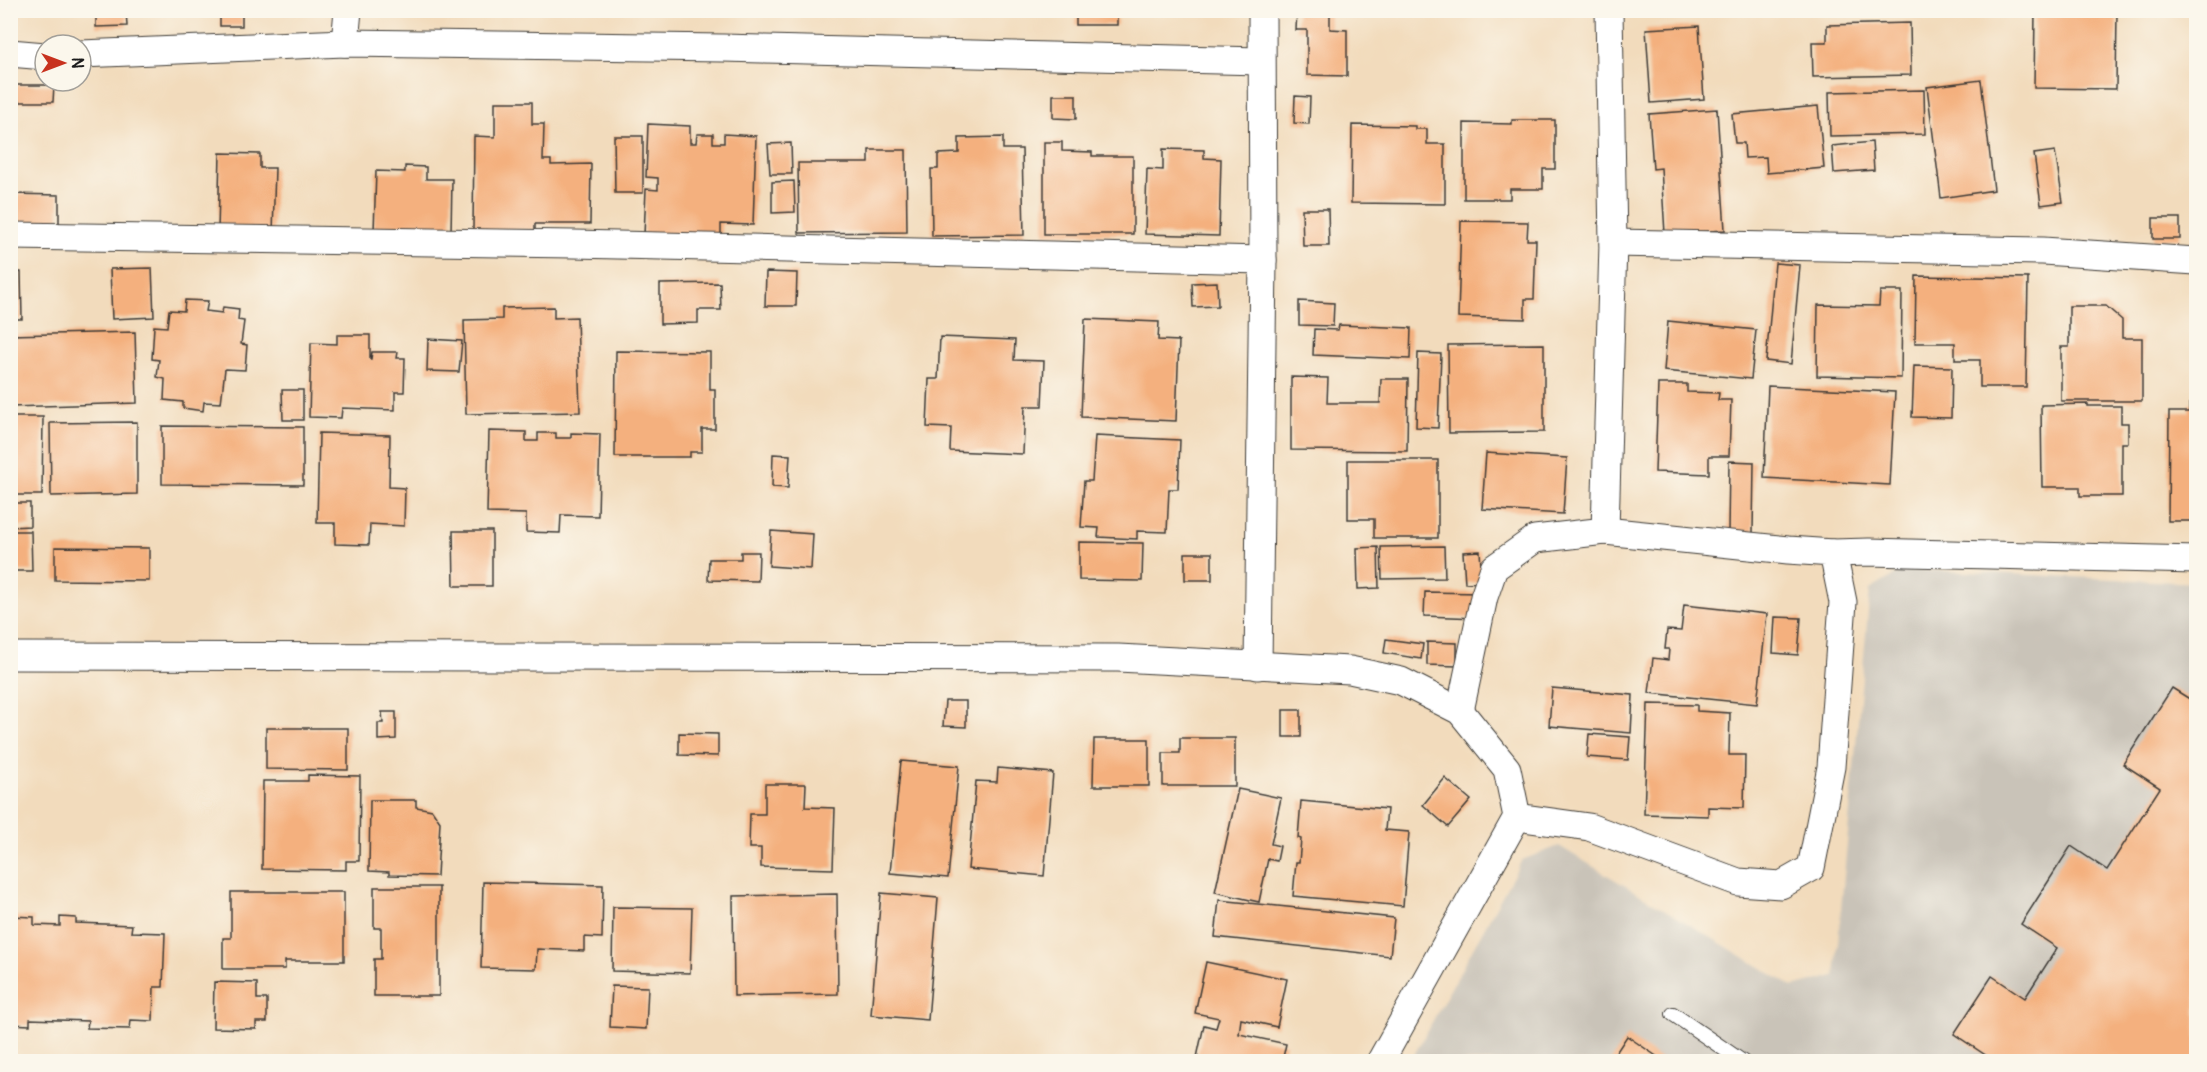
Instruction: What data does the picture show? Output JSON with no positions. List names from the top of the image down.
{
  "north": "right"
}
